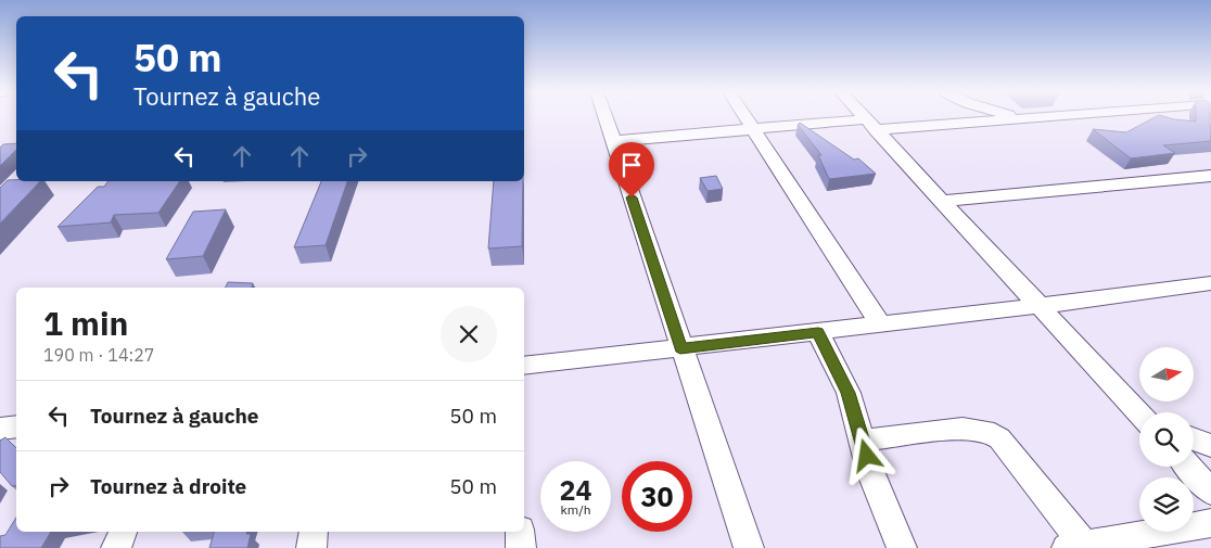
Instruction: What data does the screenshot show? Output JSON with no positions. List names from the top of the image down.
{
  "north": "right",
  "page": {
    "turn": ["50 m", "Tournez à gauche"],
    "heading": ["1 min", "190 m · 14:27"],
    "list": [
      {
        "name": "Tournez à gauche",
        "value": "50 m"
      },
      {
        "name": "Tournez à droite",
        "value": "50 m"
      }
    ],
    "speed": "24 km/h",
    "limit": "30"
  }
}
